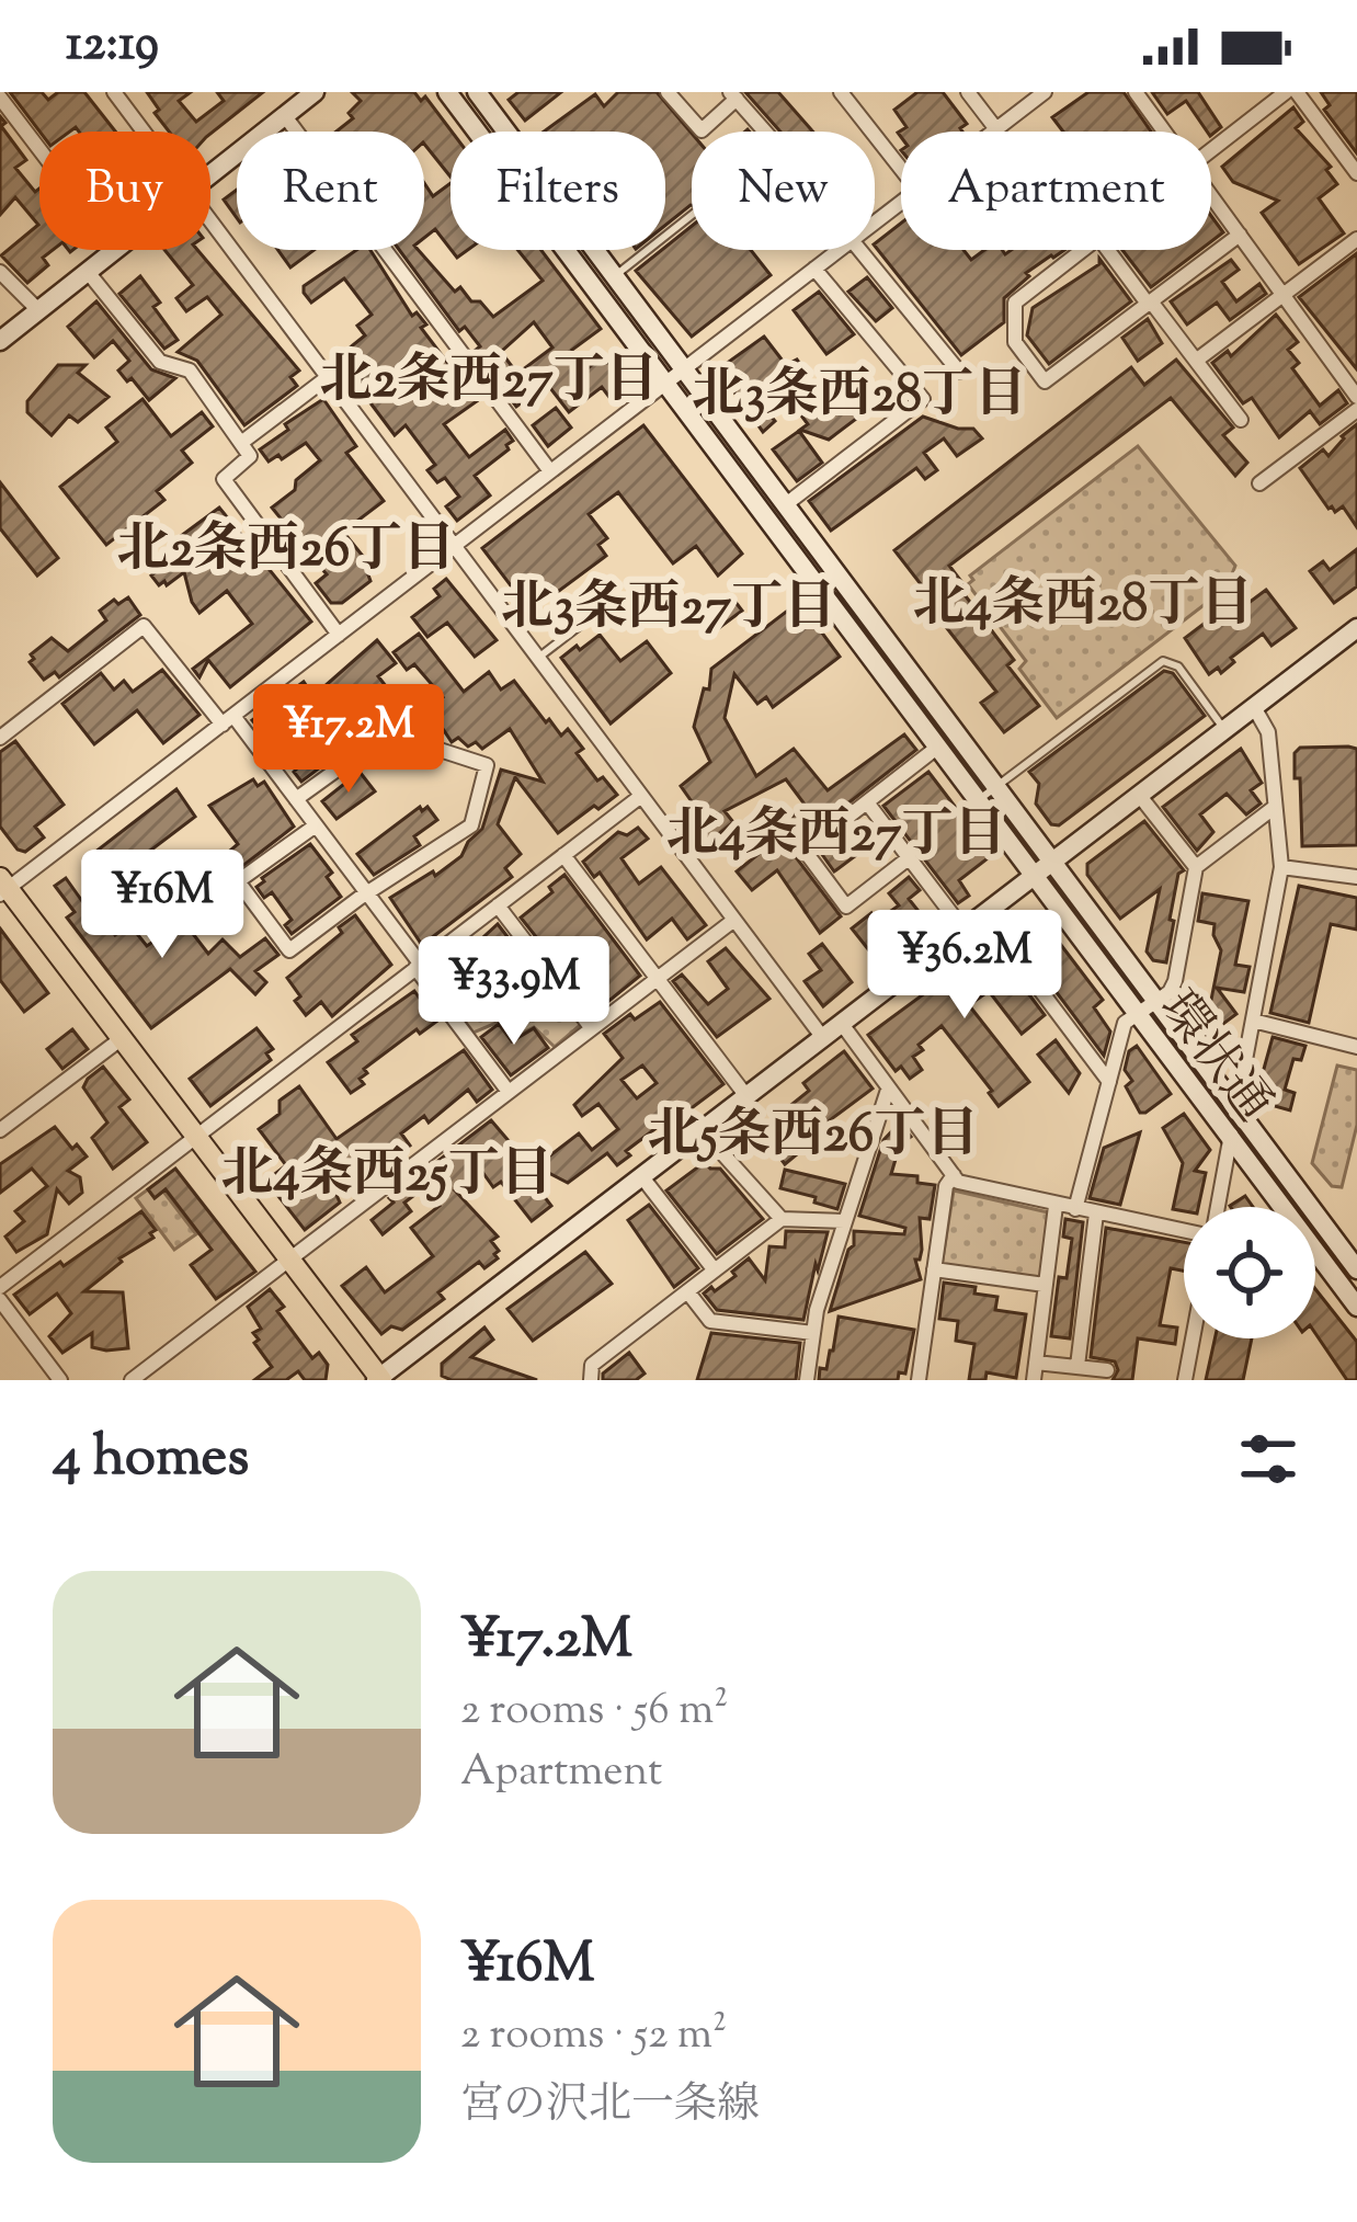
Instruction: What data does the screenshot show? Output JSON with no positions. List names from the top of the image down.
{
  "streets": {
    "street": ["環状通"]
  },
  "districts": [
    "北2条西27丁目",
    "北3条西28丁目",
    "北2条西26丁目",
    "北4条西28丁目",
    "北3条西27丁目",
    "北4条西27丁目",
    "北5条西26丁目",
    "北4条西25丁目"
  ],
  "page": {
    "status": "12:19",
    "chip": [
      "Buy",
      "Rent",
      "Filters",
      "New",
      "Apartment"
    ],
    "price": [
      "¥17.2M",
      "¥16M",
      "¥36.2M",
      "¥33.9M"
    ],
    "heading": "4 homes",
    "list": [
      {
        "name": "¥17.2M",
        "note": "2 rooms · 56 m² · Apartment"
      },
      {
        "name": "¥16M",
        "note": "2 rooms · 52 m² · 宮の沢北一条線"
      }
    ]
  }
}
